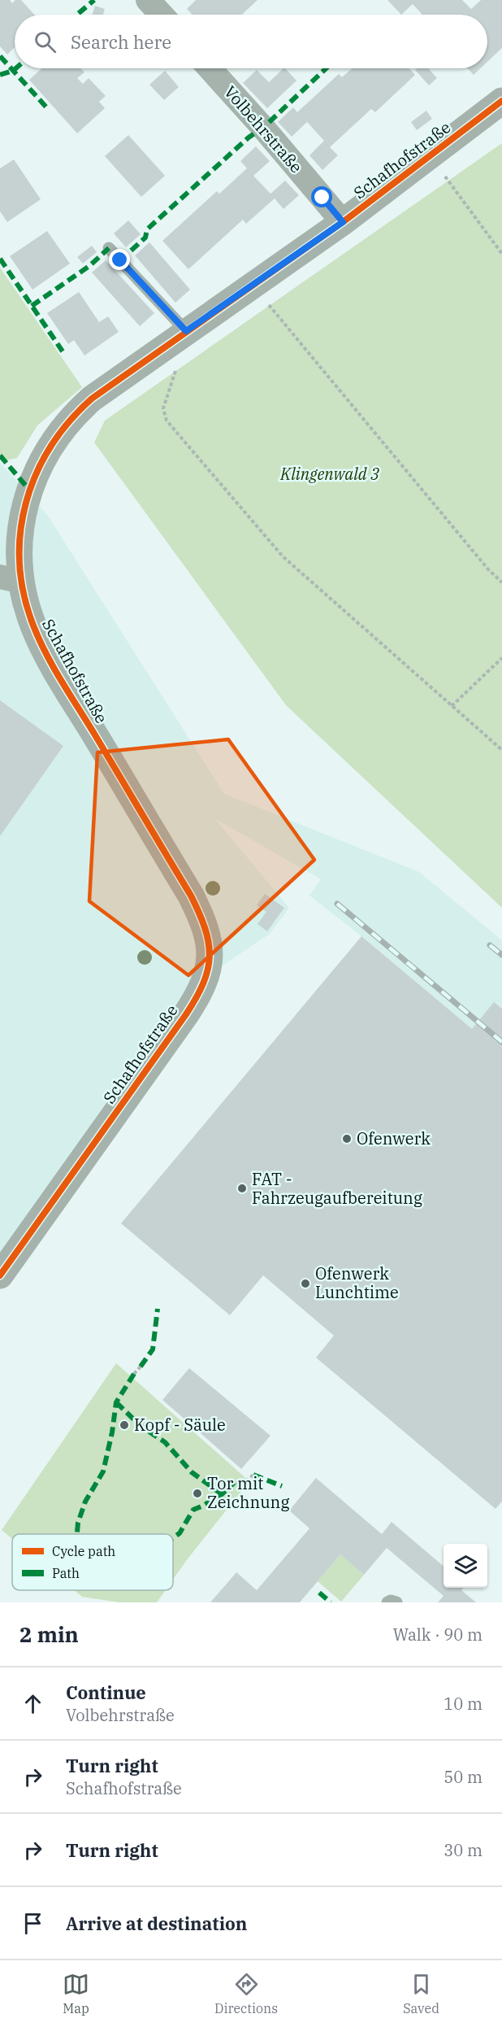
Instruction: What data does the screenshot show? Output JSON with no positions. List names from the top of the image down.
{
  "streets": {
    "street": ["Volbehrstraße", "Schafhofstraße"]
  },
  "crossings": [
    ["Volbehrstraße", "Schafhofstraße"]
  ],
  "parks": ["Klingenwald 3"],
  "places": [
    "Ofenwerk",
    "FAT - Fahrzeugaufbereitung",
    "Ofenwerk Lunchtime",
    "Kopf - Säule",
    "Tor mit Zeichnung"
  ],
  "legend": ["Cycle path", "Path"],
  "page": {
    "search": "Search here",
    "heading": ["2 min", "Walk · 90 m"],
    "list": [
      ["Continue", "Volbehrstraße", "10 m"],
      ["Turn right", "Schafhofstraße", "50 m"],
      ["Turn right", "30 m"],
      "Arrive at destination"
    ],
    "nav": ["Map", "Directions", "Saved"]
  }
}
